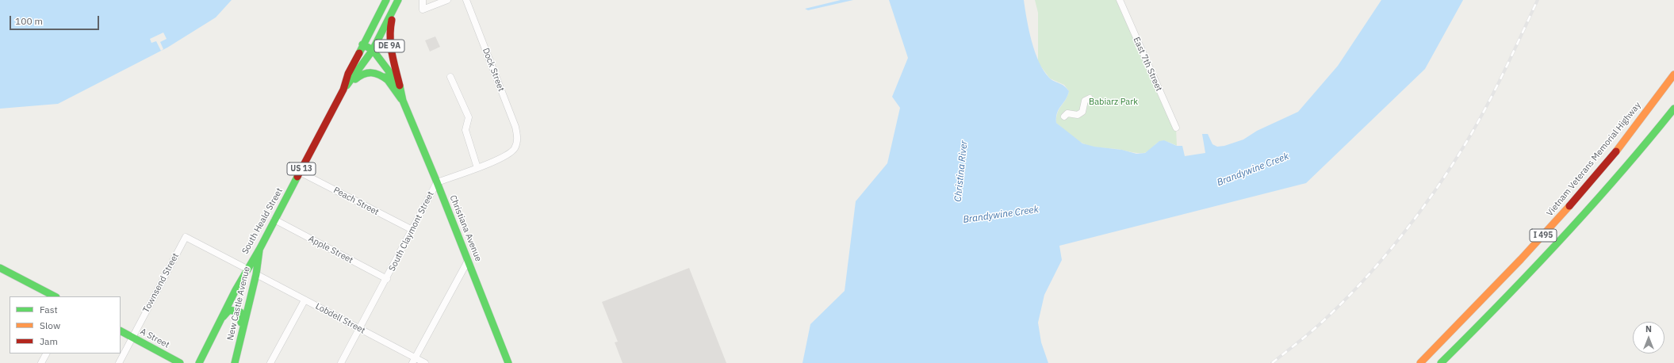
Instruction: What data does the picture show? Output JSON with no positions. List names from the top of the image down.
{
  "streets": {
    "main road": [
      "DE 9A",
      "Vietnam Veterans Memorial Highway",
      "US 13",
      "South Heald Street",
      "Christiana Avenue",
      "I 495",
      "New Castle Avenue",
      "A Street"
    ],
    "street": [
      "East 7th Street",
      "Dock Street",
      "Peach Street",
      "South Claymont Street",
      "Apple Street",
      "Townsend Street",
      "Lobdell Street"
    ]
  },
  "crossings": [
    ["DE 9A", "South Heald Street"],
    ["DE 9A", "Christiana Avenue"],
    ["Dock Street", "South Claymont Street"],
    ["Peach Street", "South Heald Street"],
    ["Peach Street", "South Claymont Street"],
    ["South Heald Street", "Christiana Avenue"],
    ["South Heald Street", "Apple Street"],
    ["South Heald Street", "Townsend Street"],
    ["South Heald Street", "New Castle Avenue"],
    ["Christiana Avenue", "South Claymont Street"],
    ["South Claymont Street", "Apple Street"],
    ["South Claymont Street", "Lobdell Street"],
    ["Townsend Street", "A Street"],
    ["New Castle Avenue", "Lobdell Street"]
  ],
  "water": ["Brandywine Creek", "Christina River"],
  "parks": ["Babiarz Park"],
  "legend": ["Fast", "Slow", "Jam"],
  "scale_bar": "100 m",
  "north": "top"
}
